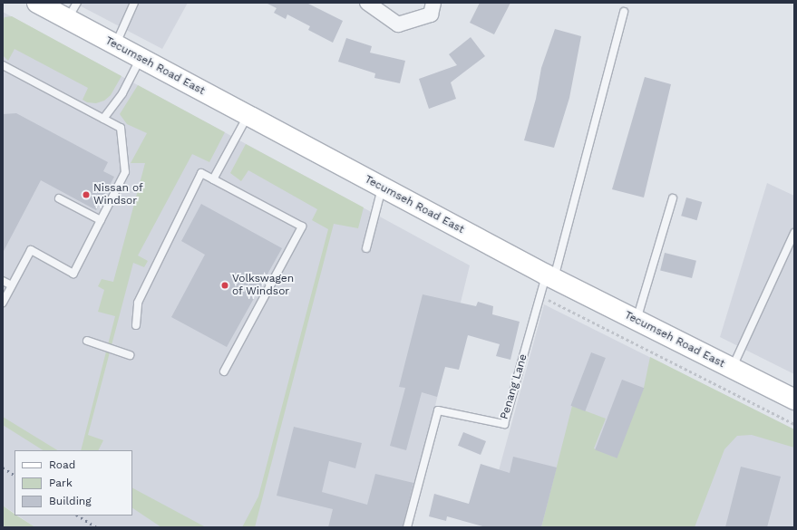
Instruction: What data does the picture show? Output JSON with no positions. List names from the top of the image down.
{
  "streets": {
    "main road": ["Tecumseh Road East"],
    "lane": ["Penang Lane"]
  },
  "crossings": [
    ["Tecumseh Road East", "Penang Lane"]
  ],
  "places": ["Nissan of Windsor", "Volkswagen of Windsor"],
  "legend": ["Road", "Park", "Building"]
}
